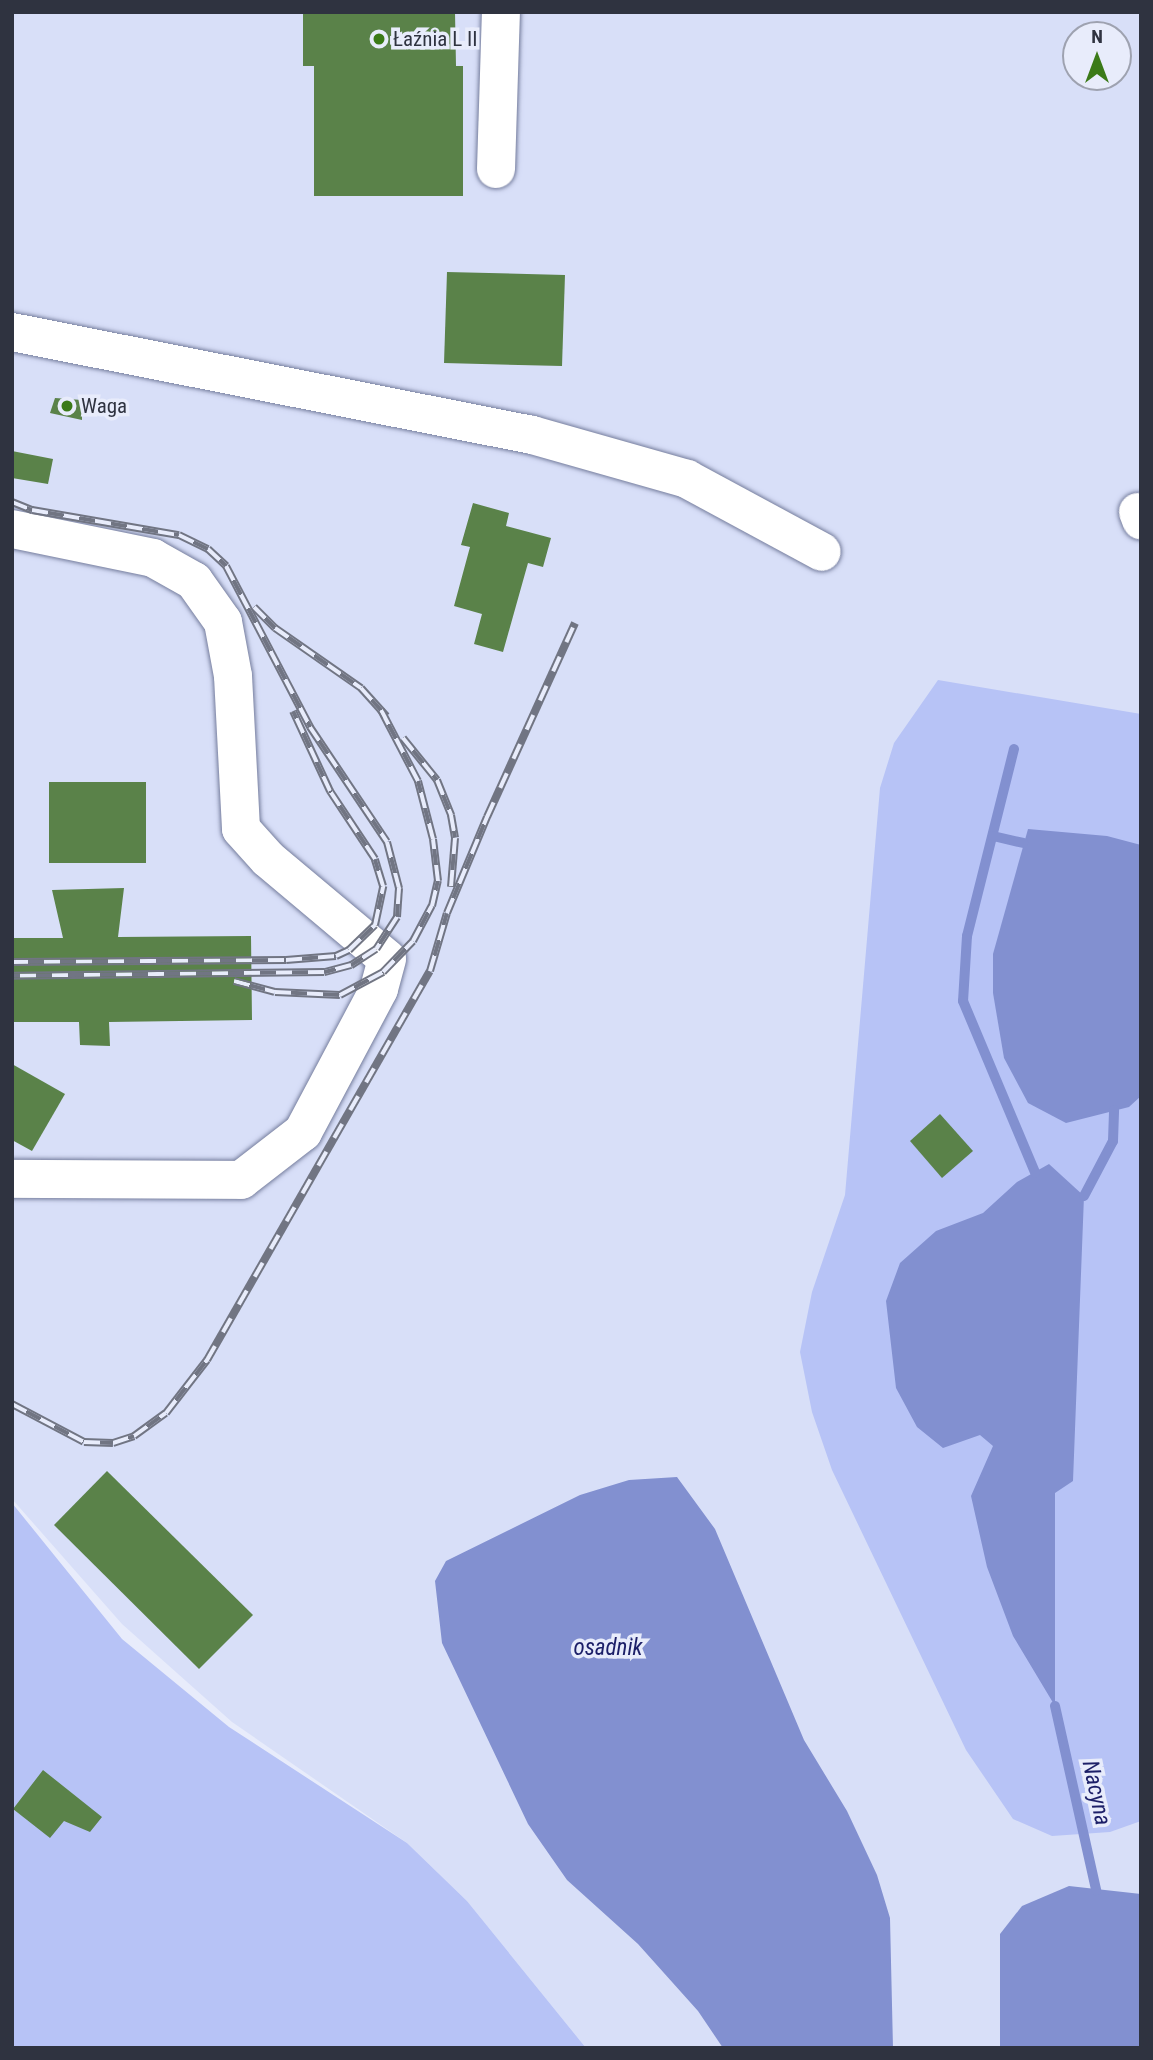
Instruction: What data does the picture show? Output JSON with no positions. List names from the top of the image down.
{
  "water": ["osadnik", "Nacyna"],
  "places": ["Łaźnia L II", "Waga"],
  "north": "top"
}
